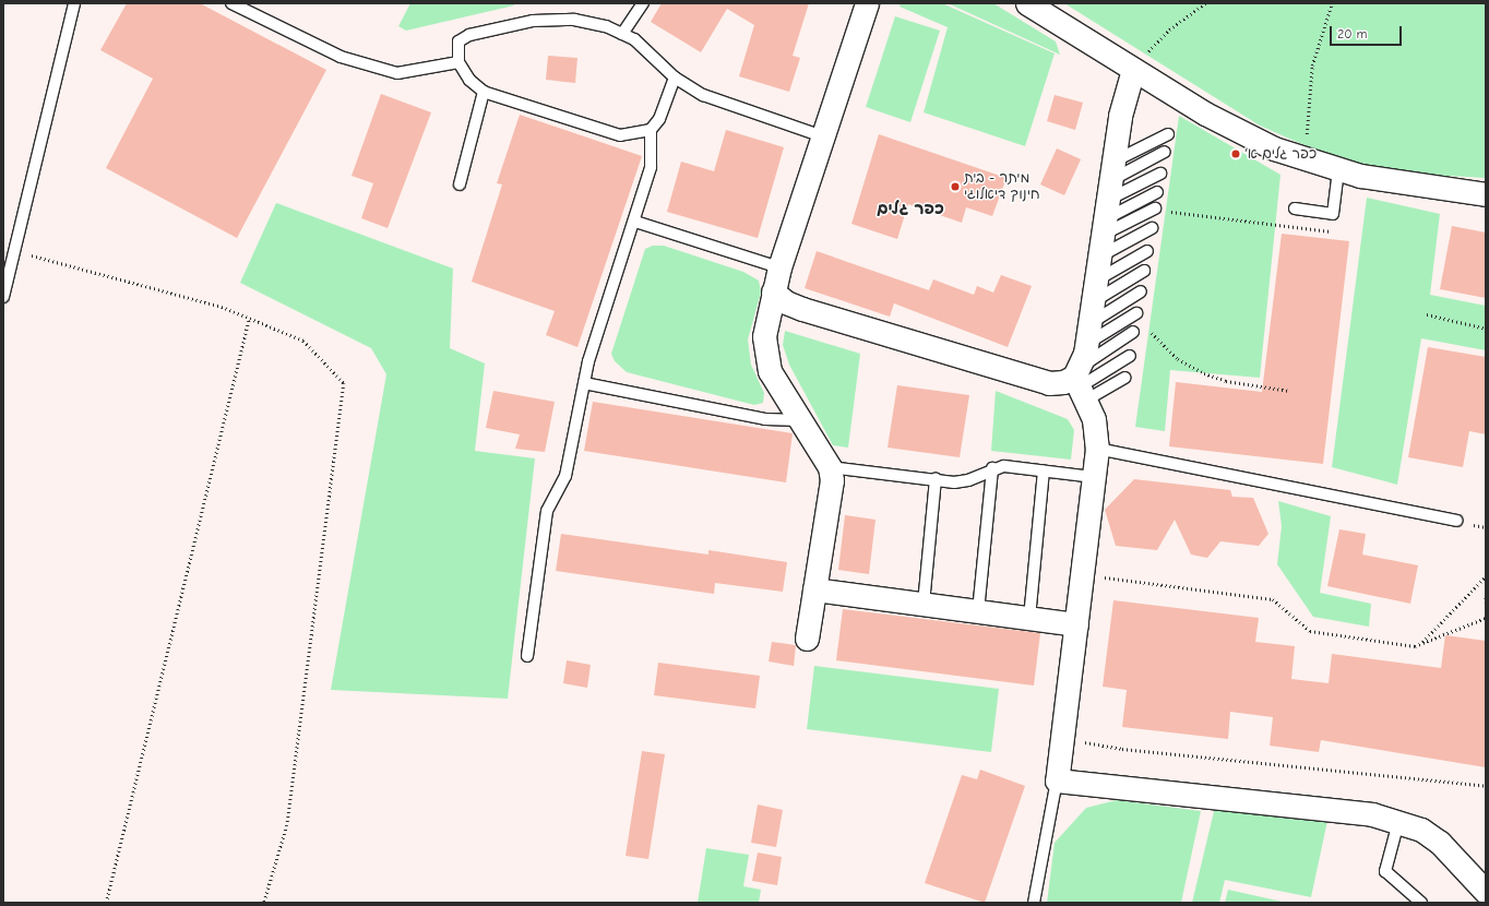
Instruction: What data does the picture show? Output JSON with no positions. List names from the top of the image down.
{
  "districts": ["כפר גלים"],
  "places": ["כפר גלים א׳", "מיתר - בית חינוך דיאלוגי"],
  "scale_bar": "20 m"
}
